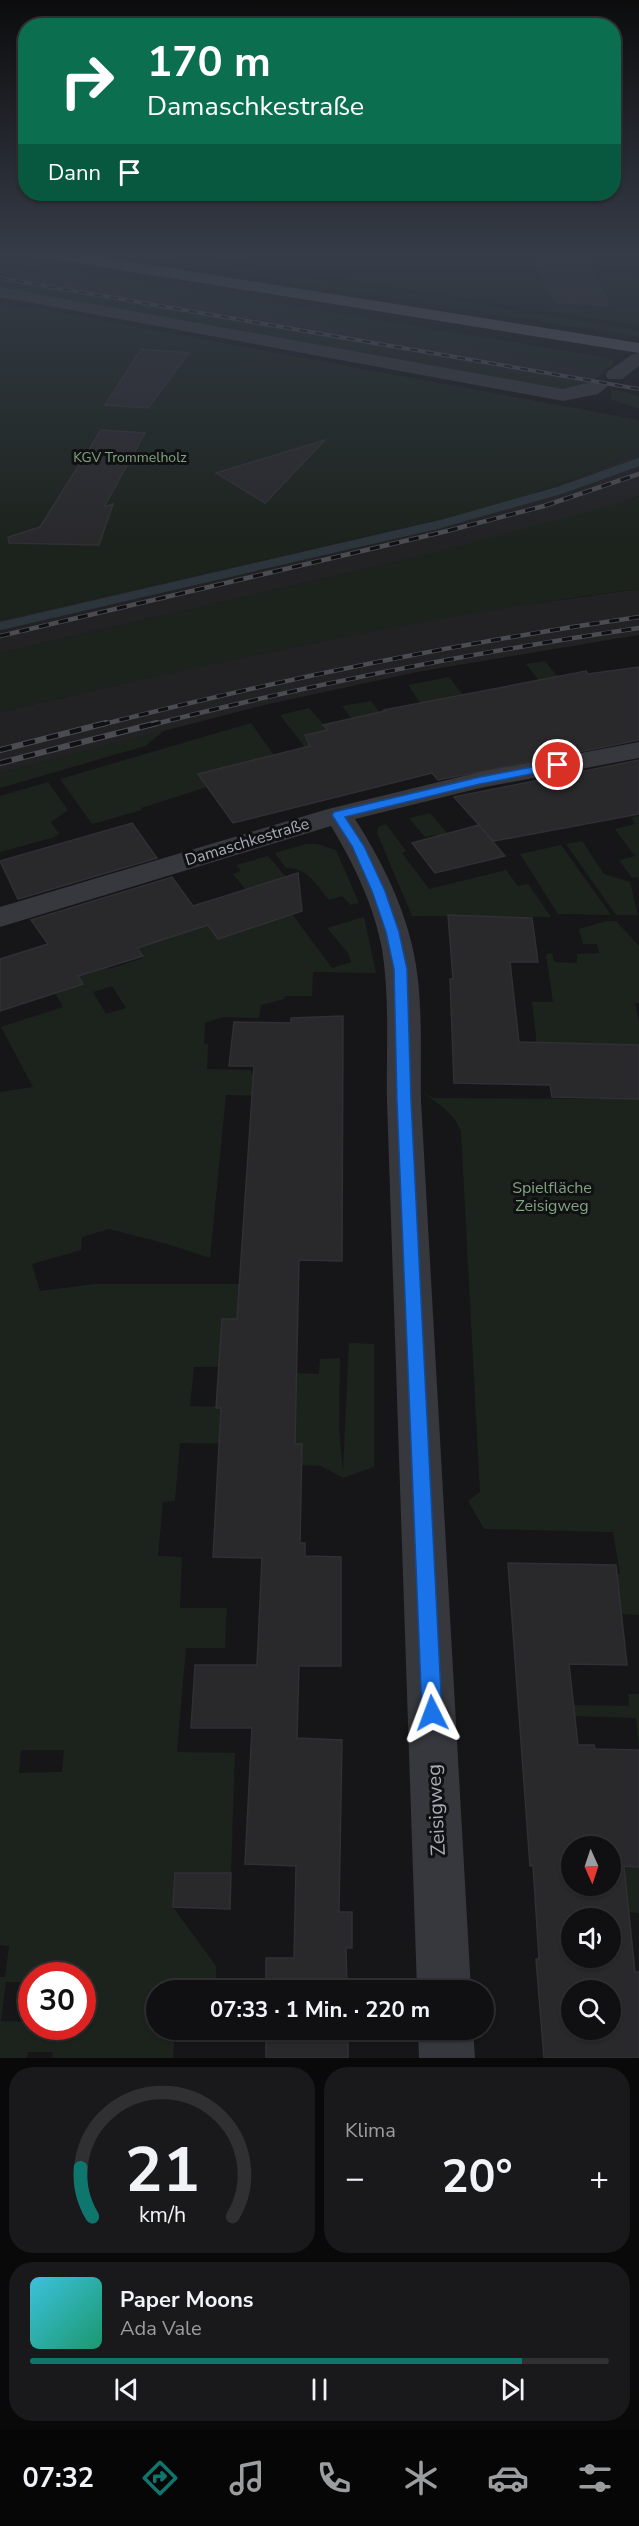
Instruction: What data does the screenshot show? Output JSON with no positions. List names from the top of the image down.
{
  "streets": {
    "street": ["Damaschkestraße", "Zeisigweg"]
  },
  "crossings": [
    ["Damaschkestraße", "Zeisigweg"]
  ],
  "parks": ["KGV Trommelholz", "Spielfläche Zeisigweg"],
  "north": "bottom",
  "page": {
    "turn": ["170 m", "Damaschkestraße"],
    "then": "Dann",
    "limit": "30",
    "trip": "07:33 · 1 Min. · 220 m",
    "tile": "Klima",
    "heat": ["−", "20°", "+"],
    "song": ["Paper Moons", "Ada Vale"],
    "tabs": "07:32",
    "gauge": ["21", "km/h"]
  }
}
